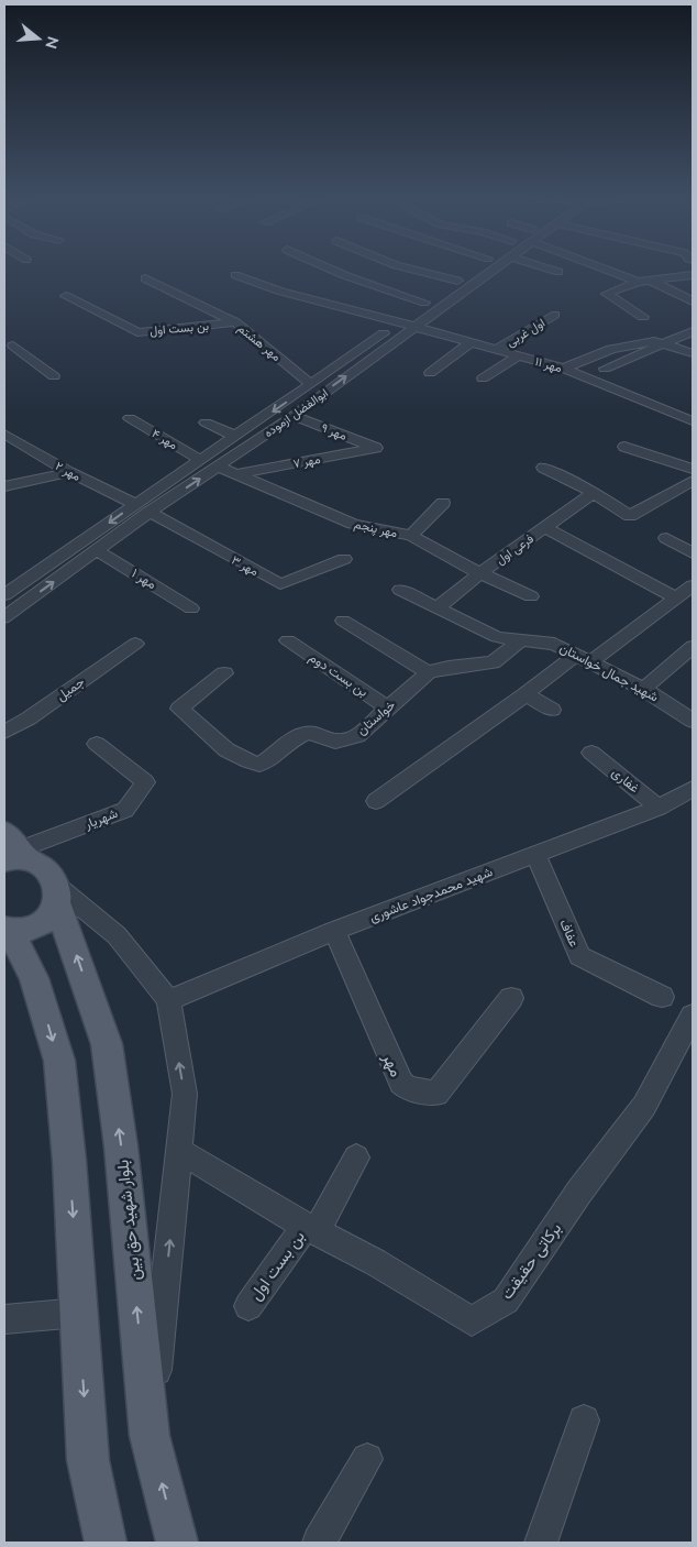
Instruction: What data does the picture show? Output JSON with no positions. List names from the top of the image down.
{
  "streets": {
    "main road": ["بلوار شهید حق بین"],
    "street": [
      "بن بست اول",
      "اول غربی",
      "مهر هشتم",
      "مهر ۱۱",
      "ابوالفضل ازموده",
      "مهر ۹",
      "مهر ۴",
      "مهر ۷",
      "مهر ۲",
      "مهر پنجم",
      "فرعی اول",
      "مهر ۳",
      "مهر ۱",
      "شهید جمال خواستان",
      "بن بست دوم",
      "جمیل",
      "خواستان",
      "غفاری",
      "شهریار",
      "شهید محمدجواد عاشوری",
      "عفاف",
      "مهر",
      "برکاتی حقیقت"
    ]
  },
  "crossings": [
    ["بن بست اول", "مهر هشتم"],
    ["بن بست اول", "برکاتی حقیقت"],
    ["اول غربی", "مهر ۱۱"],
    ["مهر هشتم", "ابوالفضل ازموده"],
    ["مهر ۱۱", "ابوالفضل ازموده"],
    ["ابوالفضل ازموده", "مهر ۹"],
    ["ابوالفضل ازموده", "مهر ۴"],
    ["ابوالفضل ازموده", "مهر ۲"],
    ["ابوالفضل ازموده", "مهر پنجم"],
    ["ابوالفضل ازموده", "مهر ۳"],
    ["ابوالفضل ازموده", "مهر ۱"],
    ["مهر ۹", "مهر ۷"],
    ["مهر ۷", "مهر پنجم"],
    ["مهر پنجم", "فرعی اول"],
    ["فرعی اول", "شهید جمال خواستان"],
    ["بن بست دوم", "خواستان"],
    ["غفاری", "شهید محمدجواد عاشوری"],
    ["شهریار", "بلوار شهید حق بین"],
    ["شهید محمدجواد عاشوری", "عفاف"],
    ["شهید محمدجواد عاشوری", "مهر"]
  ],
  "north": "right"
}
